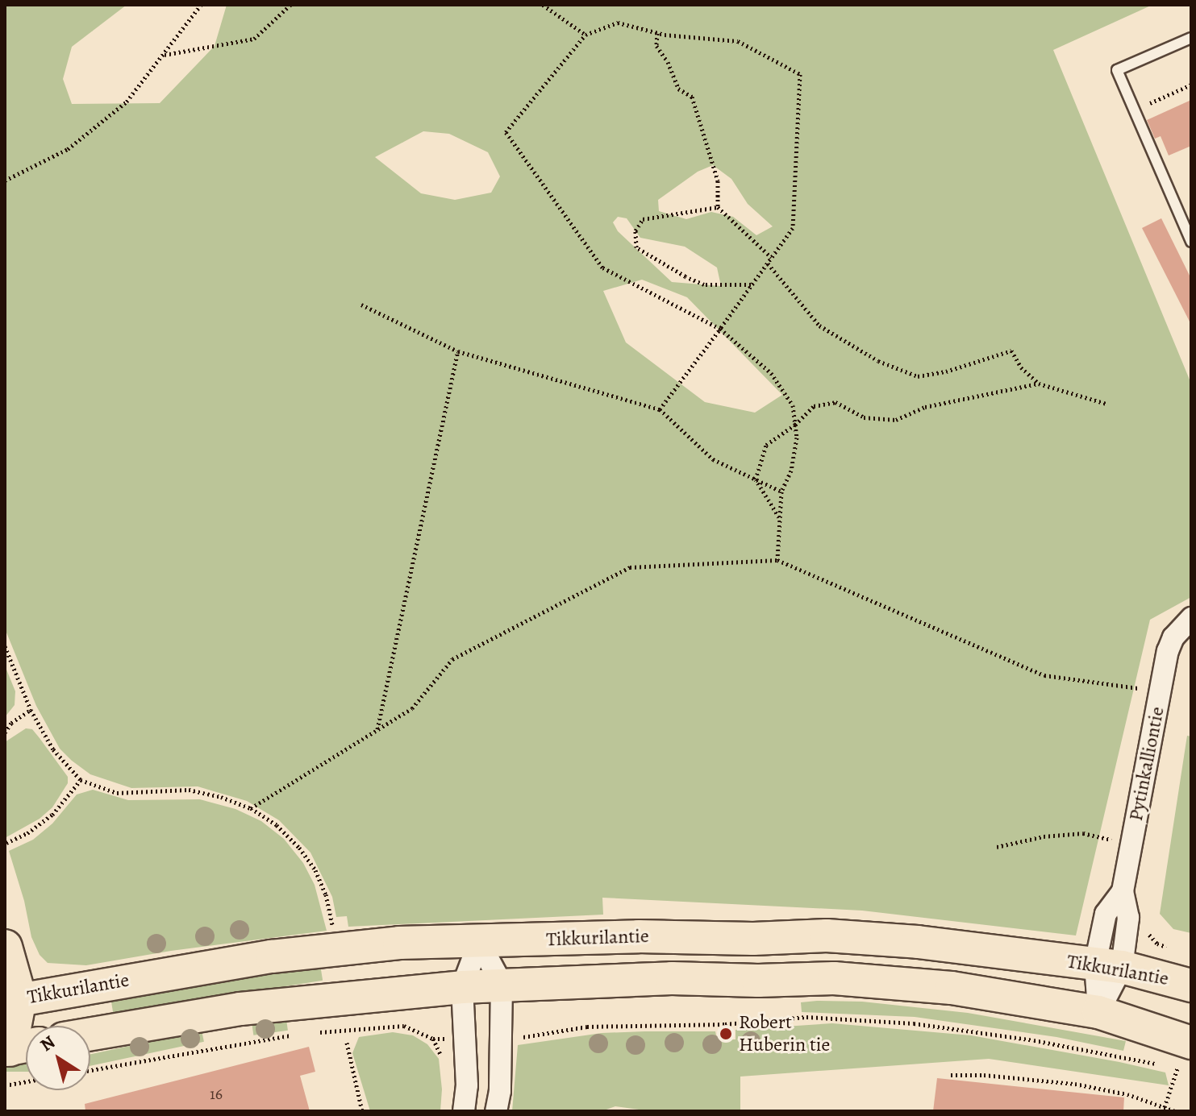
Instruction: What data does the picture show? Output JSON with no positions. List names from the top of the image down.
{
  "streets": {
    "main road": ["Tikkurilantie"],
    "street": ["Pytinkalliontie"]
  },
  "crossings": [
    ["Pytinkalliontie", "Tikkurilantie"]
  ],
  "places": ["Robert Huberin tie"],
  "house_numbers": ["16"],
  "north": "top left"
}
